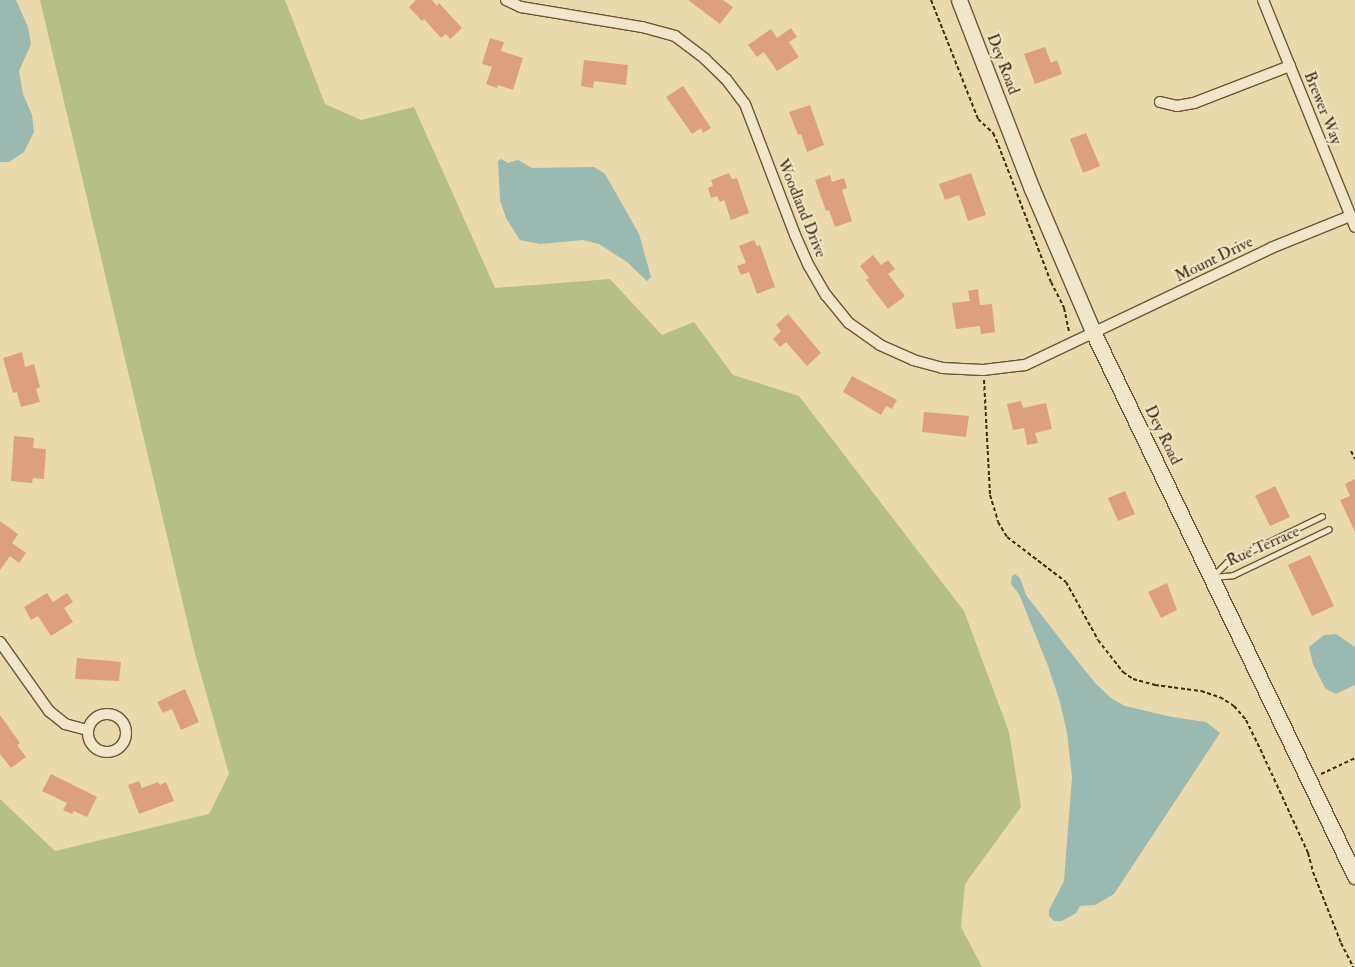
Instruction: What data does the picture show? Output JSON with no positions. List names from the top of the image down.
{
  "streets": {
    "main road": ["Dey Road"],
    "street": ["Brewer Way", "Woodland Drive", "Mount Drive"],
    "lane": ["Rue Terrace"]
  },
  "crossings": [
    ["Dey Road", "Woodland Drive"],
    ["Dey Road", "Mount Drive"],
    ["Dey Road", "Rue Terrace"],
    ["Brewer Way", "Mount Drive"],
    ["Woodland Drive", "Mount Drive"]
  ]
}
